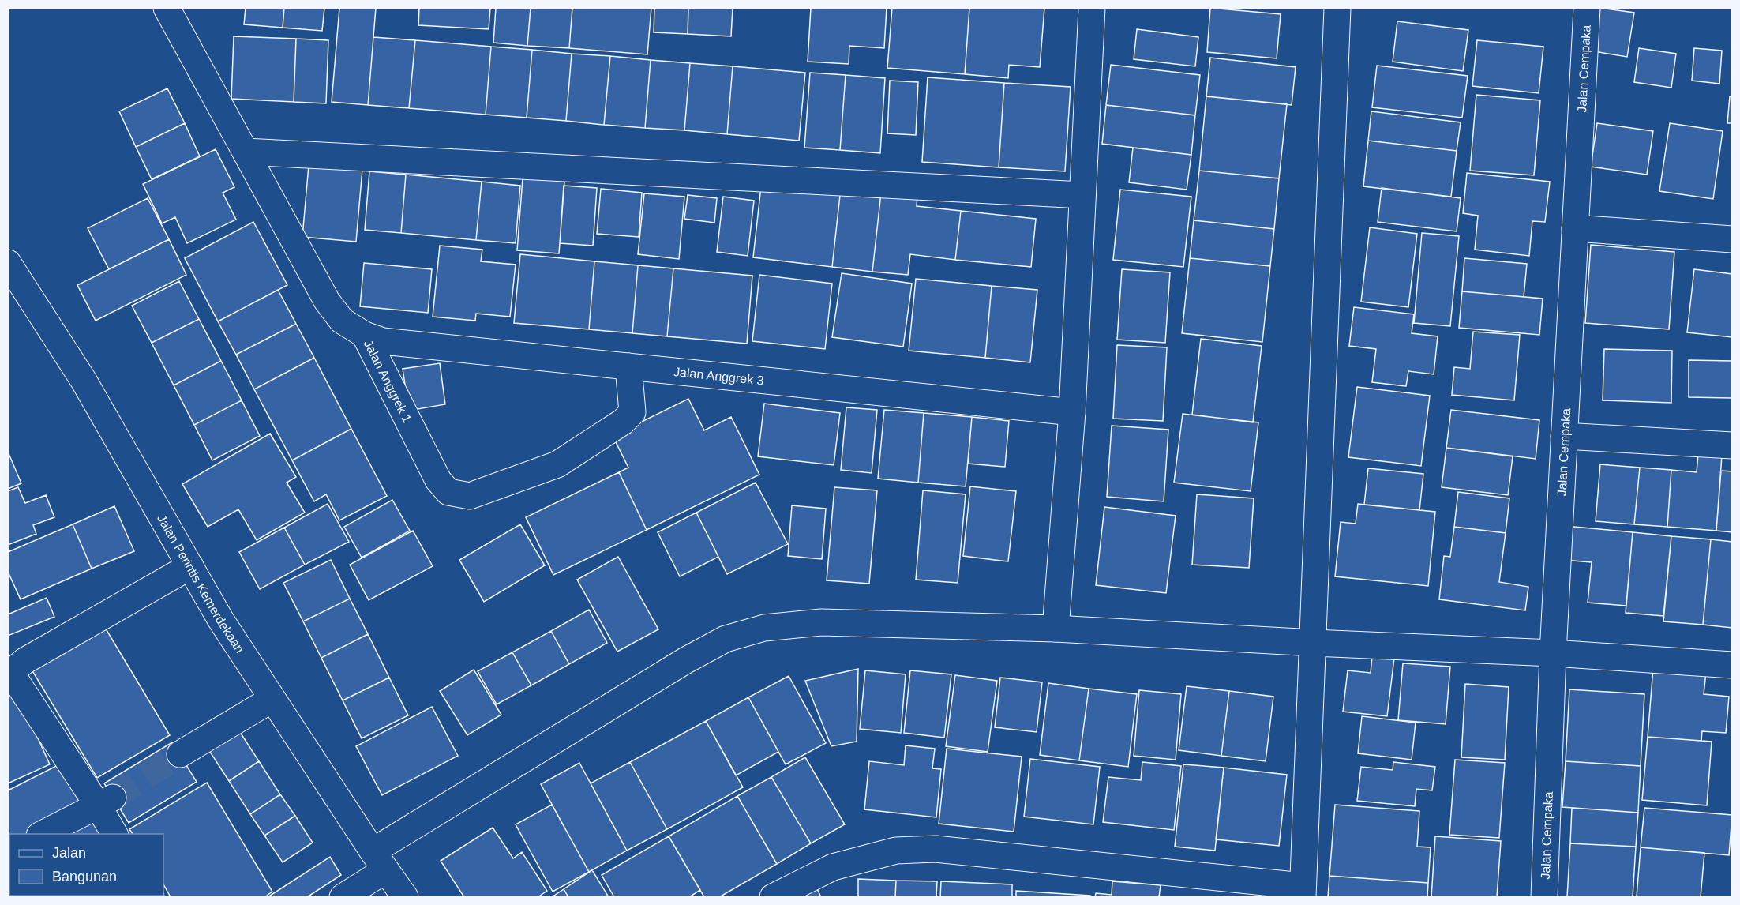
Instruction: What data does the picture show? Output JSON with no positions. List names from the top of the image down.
{
  "streets": {
    "street": [
      "Jalan Cempaka",
      "Jalan Anggrek 3",
      "Jalan Anggrek 1",
      "Jalan Perintis Kemerdekaan"
    ]
  },
  "crossings": [
    ["Jalan Anggrek 3", "Jalan Anggrek 1"]
  ],
  "legend": ["Jalan", "Bangunan"]
}
